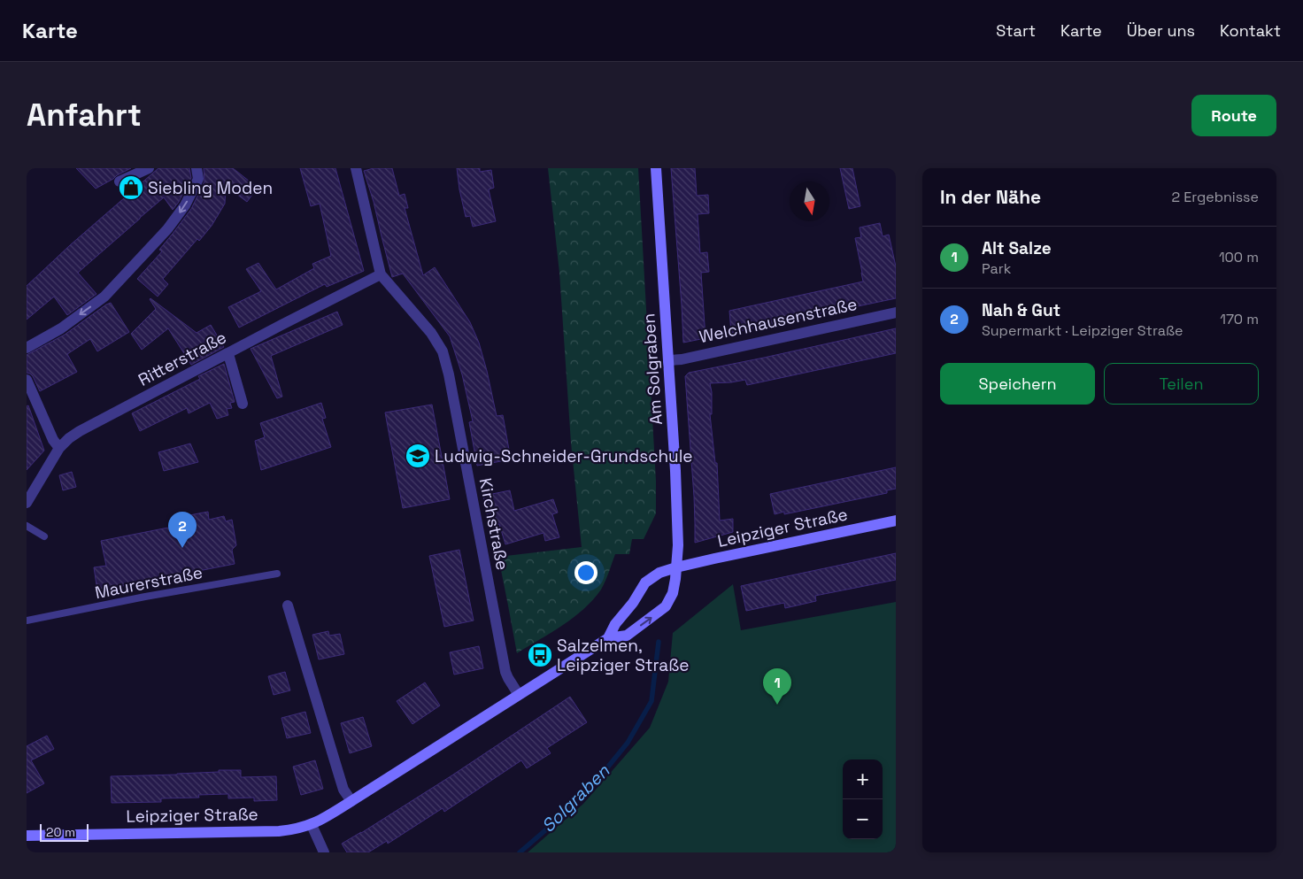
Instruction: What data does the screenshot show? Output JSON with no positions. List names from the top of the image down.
{
  "streets": {
    "main road": ["Am Solgraben", "Leipziger Straße"],
    "street": ["Welchhausenstraße", "Ritterstraße", "Kirchstraße"],
    "lane": ["Maurerstraße"]
  },
  "crossings": [
    ["Welchhausenstraße", "Am Solgraben"],
    ["Ritterstraße", "Kirchstraße"],
    ["Am Solgraben", "Leipziger Straße"],
    ["Kirchstraße", "Leipziger Straße"]
  ],
  "water": ["Solgraben"],
  "places": {
    "shop": ["Siebling Moden"],
    "school or university": ["Ludwig-Schneider-Grundschule"],
    "bus stop": ["Salzelmen, Leipziger Straße"]
  },
  "scale_bar": "20 m",
  "north": "bottom",
  "page": {
    "header": "Karte",
    "nav": [
      "Start",
      "Karte",
      "Über uns",
      "Kontakt"
    ],
    "buttons": [
      "Route",
      ["Speichern", "Teilen"]
    ],
    "title": "Anfahrt",
    "heading": ["In der Nähe", "2 Ergebnisse"],
    "list": [
      {
        "mark": "1",
        "name": "Alt Salze",
        "note": "Park",
        "value": "100 m"
      },
      {
        "mark": "2",
        "name": "Nah & Gut",
        "note": "Supermarkt · Leipziger Straße",
        "value": "170 m"
      }
    ],
    "pins": ["2", "1"],
    "map_buttons": ["+", "−"],
    "scale": "20 m"
  }
}
